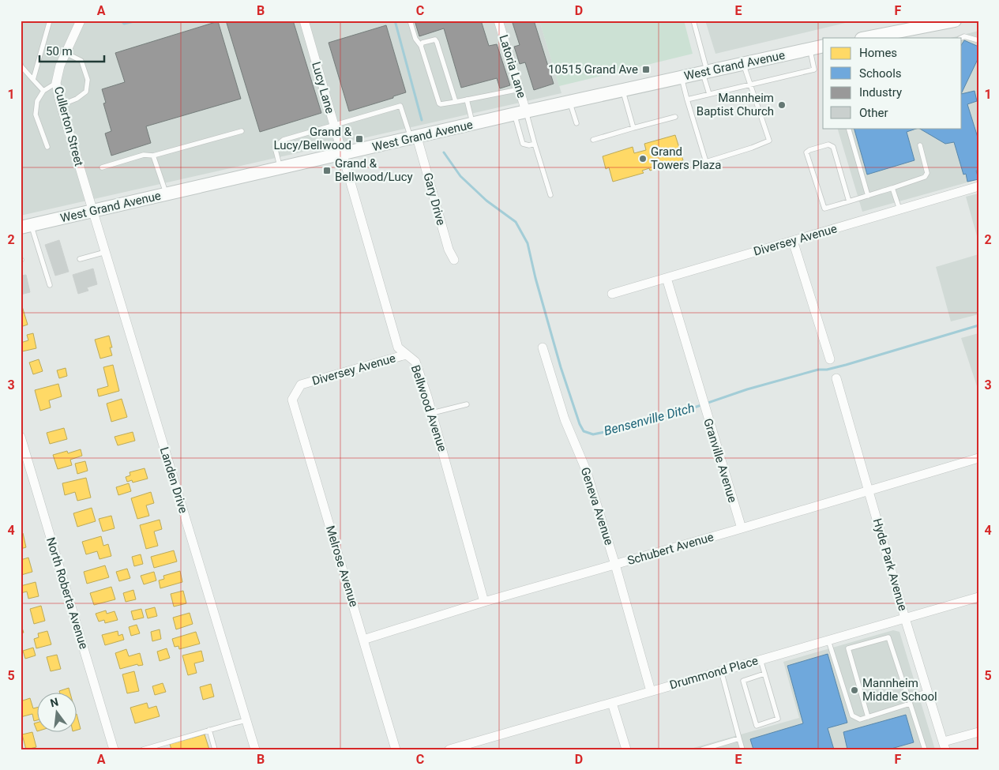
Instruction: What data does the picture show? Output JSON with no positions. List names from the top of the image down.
{
  "streets": {
    "main road": ["West Grand Avenue"],
    "street": [
      "Latoria Lane",
      "Lucy Lane",
      "Cullerton Street",
      "Gary Drive",
      "Diversey Avenue",
      "Bellwood Avenue",
      "Granville Avenue",
      "Landen Drive",
      "Geneva Avenue",
      "Schubert Avenue",
      "Hyde Park Avenue",
      "Melrose Avenue",
      "North Roberta Avenue",
      "Drummond Place"
    ]
  },
  "crossings": [
    ["West Grand Avenue", "Latoria Lane"],
    ["West Grand Avenue", "Lucy Lane"],
    ["West Grand Avenue", "Cullerton Street"],
    ["West Grand Avenue", "Gary Drive"],
    ["West Grand Avenue", "Bellwood Avenue"],
    ["West Grand Avenue", "Landen Drive"],
    ["Lucy Lane", "Bellwood Avenue"],
    ["Cullerton Street", "Landen Drive"],
    ["Diversey Avenue", "Bellwood Avenue"],
    ["Diversey Avenue", "Granville Avenue"],
    ["Diversey Avenue", "Melrose Avenue"],
    ["Bellwood Avenue", "Schubert Avenue"],
    ["Granville Avenue", "Schubert Avenue"],
    ["Geneva Avenue", "Schubert Avenue"],
    ["Geneva Avenue", "Drummond Place"],
    ["Schubert Avenue", "Hyde Park Avenue"],
    ["Schubert Avenue", "Melrose Avenue"],
    ["Hyde Park Avenue", "Drummond Place"]
  ],
  "water": ["Bensenville Ditch"],
  "places": {
    "transit": ["10515 Grand Ave", "Grand & Lucy/Bellwood", "Grand & Bellwood/Lucy"],
    "other": ["Mannheim Baptist Church", "Grand Towers Plaza", "Mannheim Middle School"]
  },
  "legend": [
    "Homes",
    "Schools",
    "Industry",
    "Other"
  ],
  "scale_bar": "50 m",
  "north": "top",
  "grid": {
    "columns": [
      "A",
      "B",
      "C",
      "D",
      "E",
      "F"
    ],
    "rows": [
      "1",
      "2",
      "3",
      "4",
      "5"
    ]
  }
}
